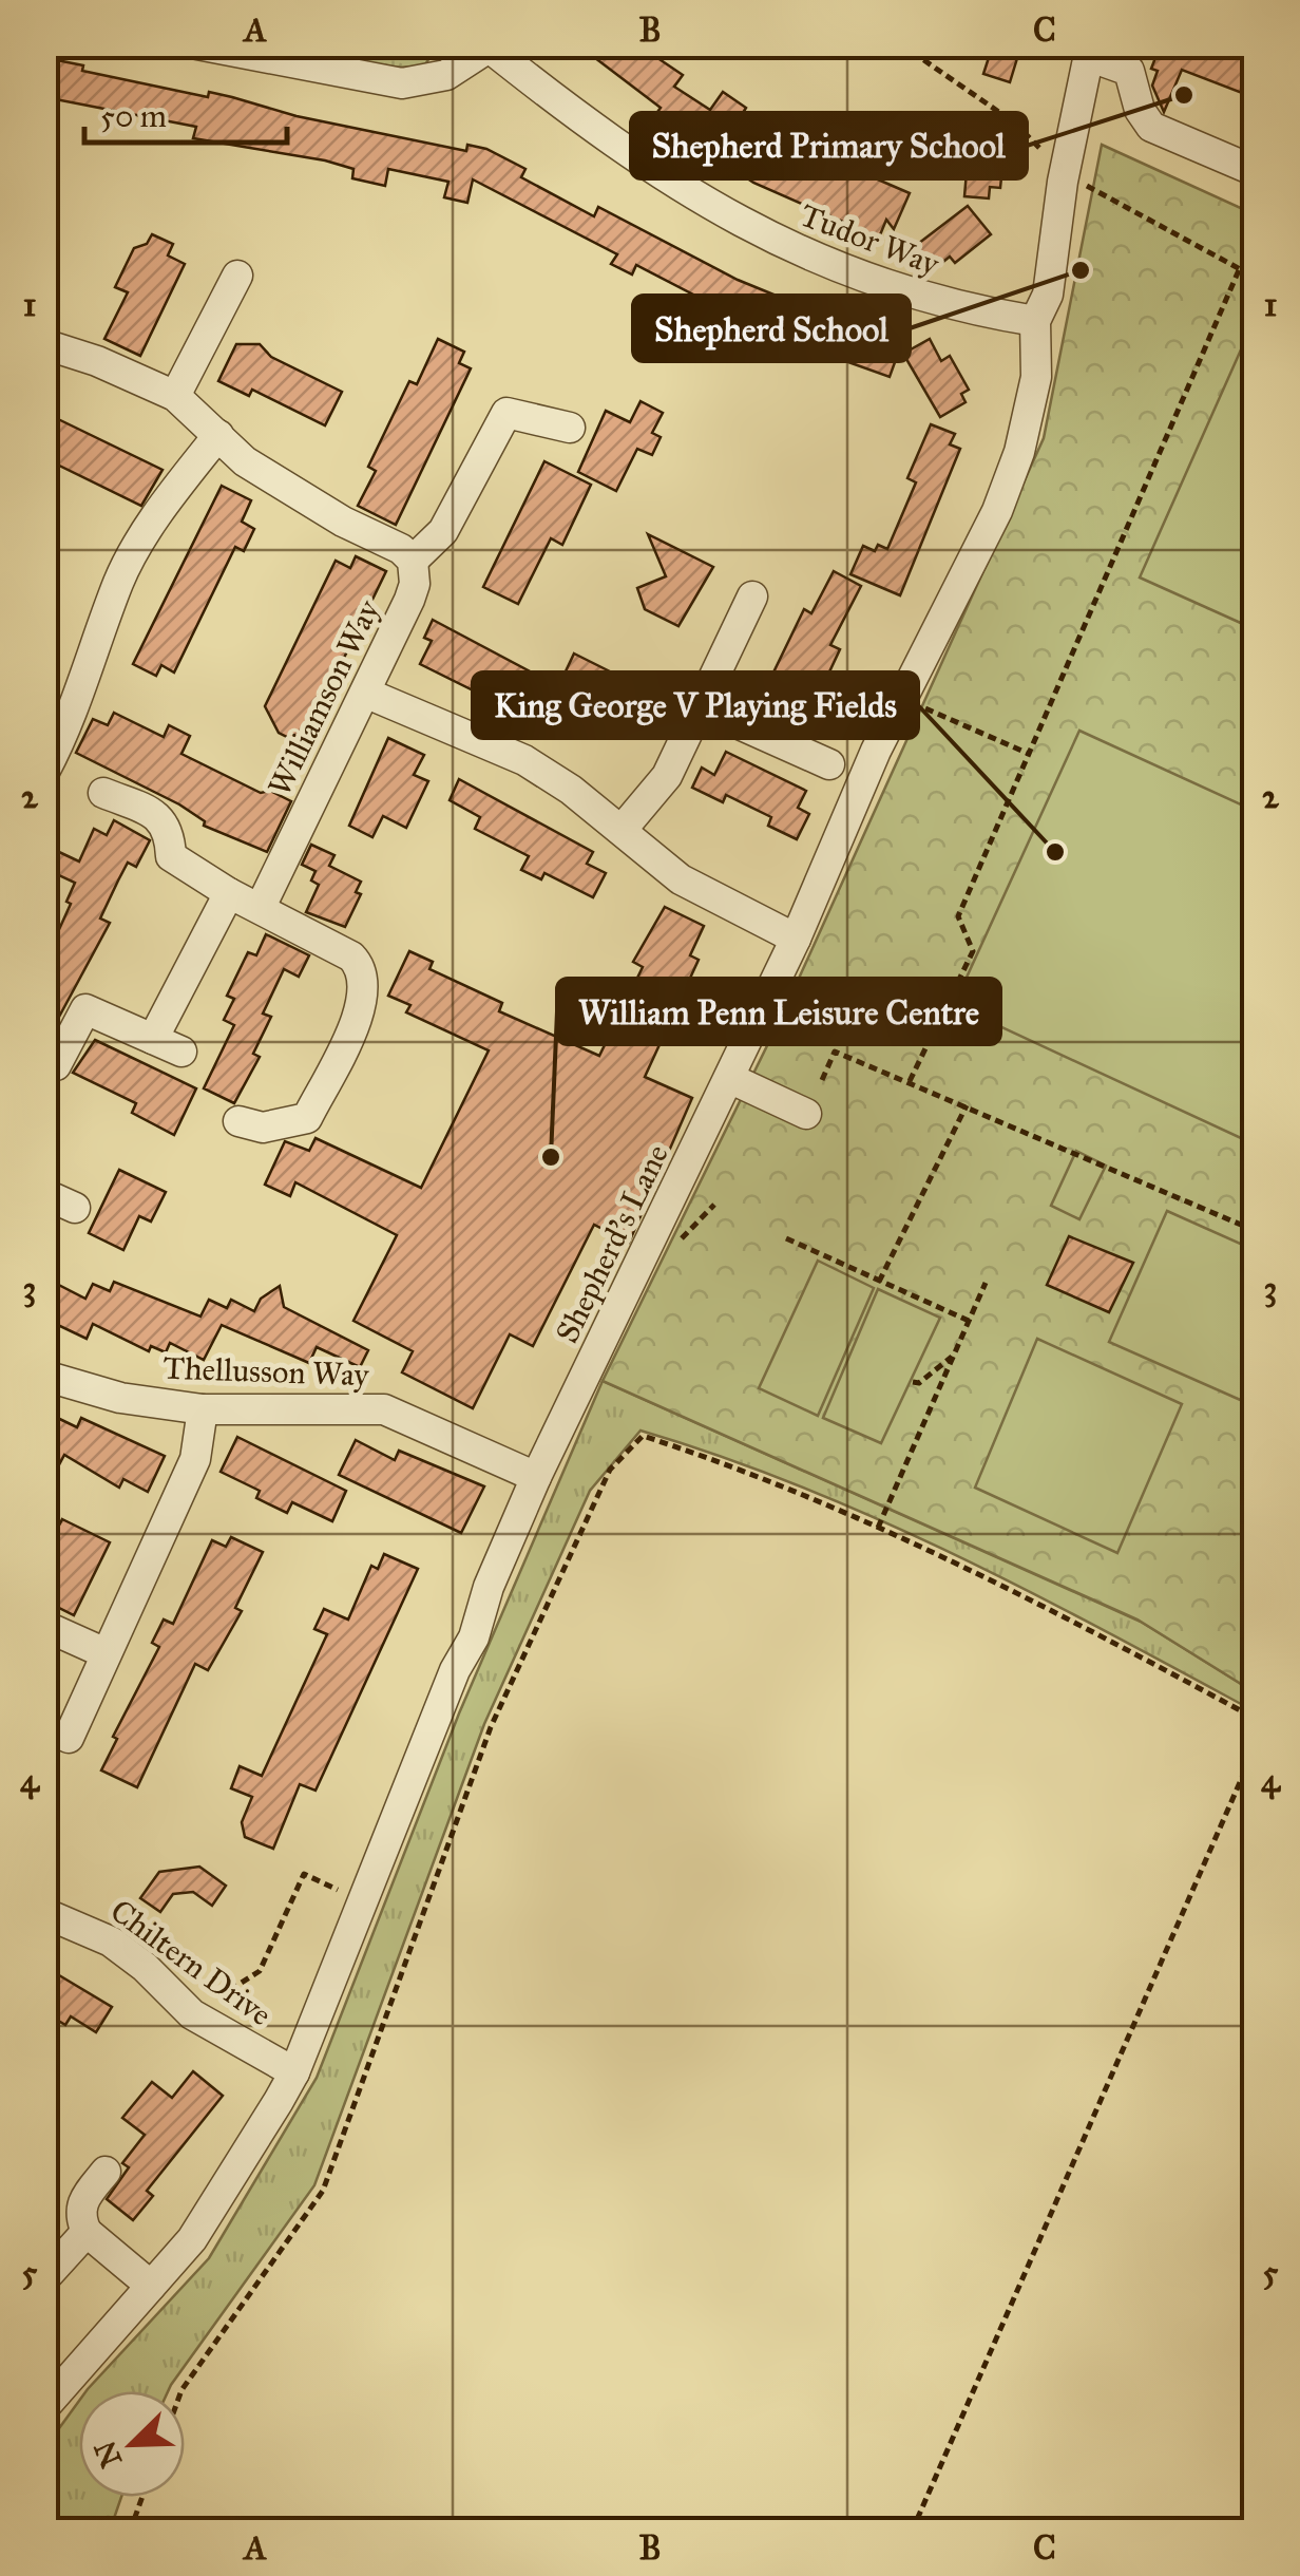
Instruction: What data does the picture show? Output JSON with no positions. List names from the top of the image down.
{
  "streets": {
    "street": [
      "Tudor Way",
      "Williamson Way",
      "Shepherd's Lane",
      "Thellusson Way",
      "Chiltern Drive"
    ]
  },
  "crossings": [
    ["Tudor Way", "Shepherd's Lane"],
    ["Shepherd's Lane", "Thellusson Way"],
    ["Shepherd's Lane", "Chiltern Drive"]
  ],
  "places": [
    "Shepherd Primary School",
    "Shepherd School",
    "King George V Playing Fields",
    "William Penn Leisure Centre"
  ],
  "scale_bar": "50 m",
  "north": "bottom left",
  "grid": {
    "columns": ["A", "B", "C"],
    "rows": [
      "1",
      "2",
      "3",
      "4",
      "5"
    ]
  }
}
